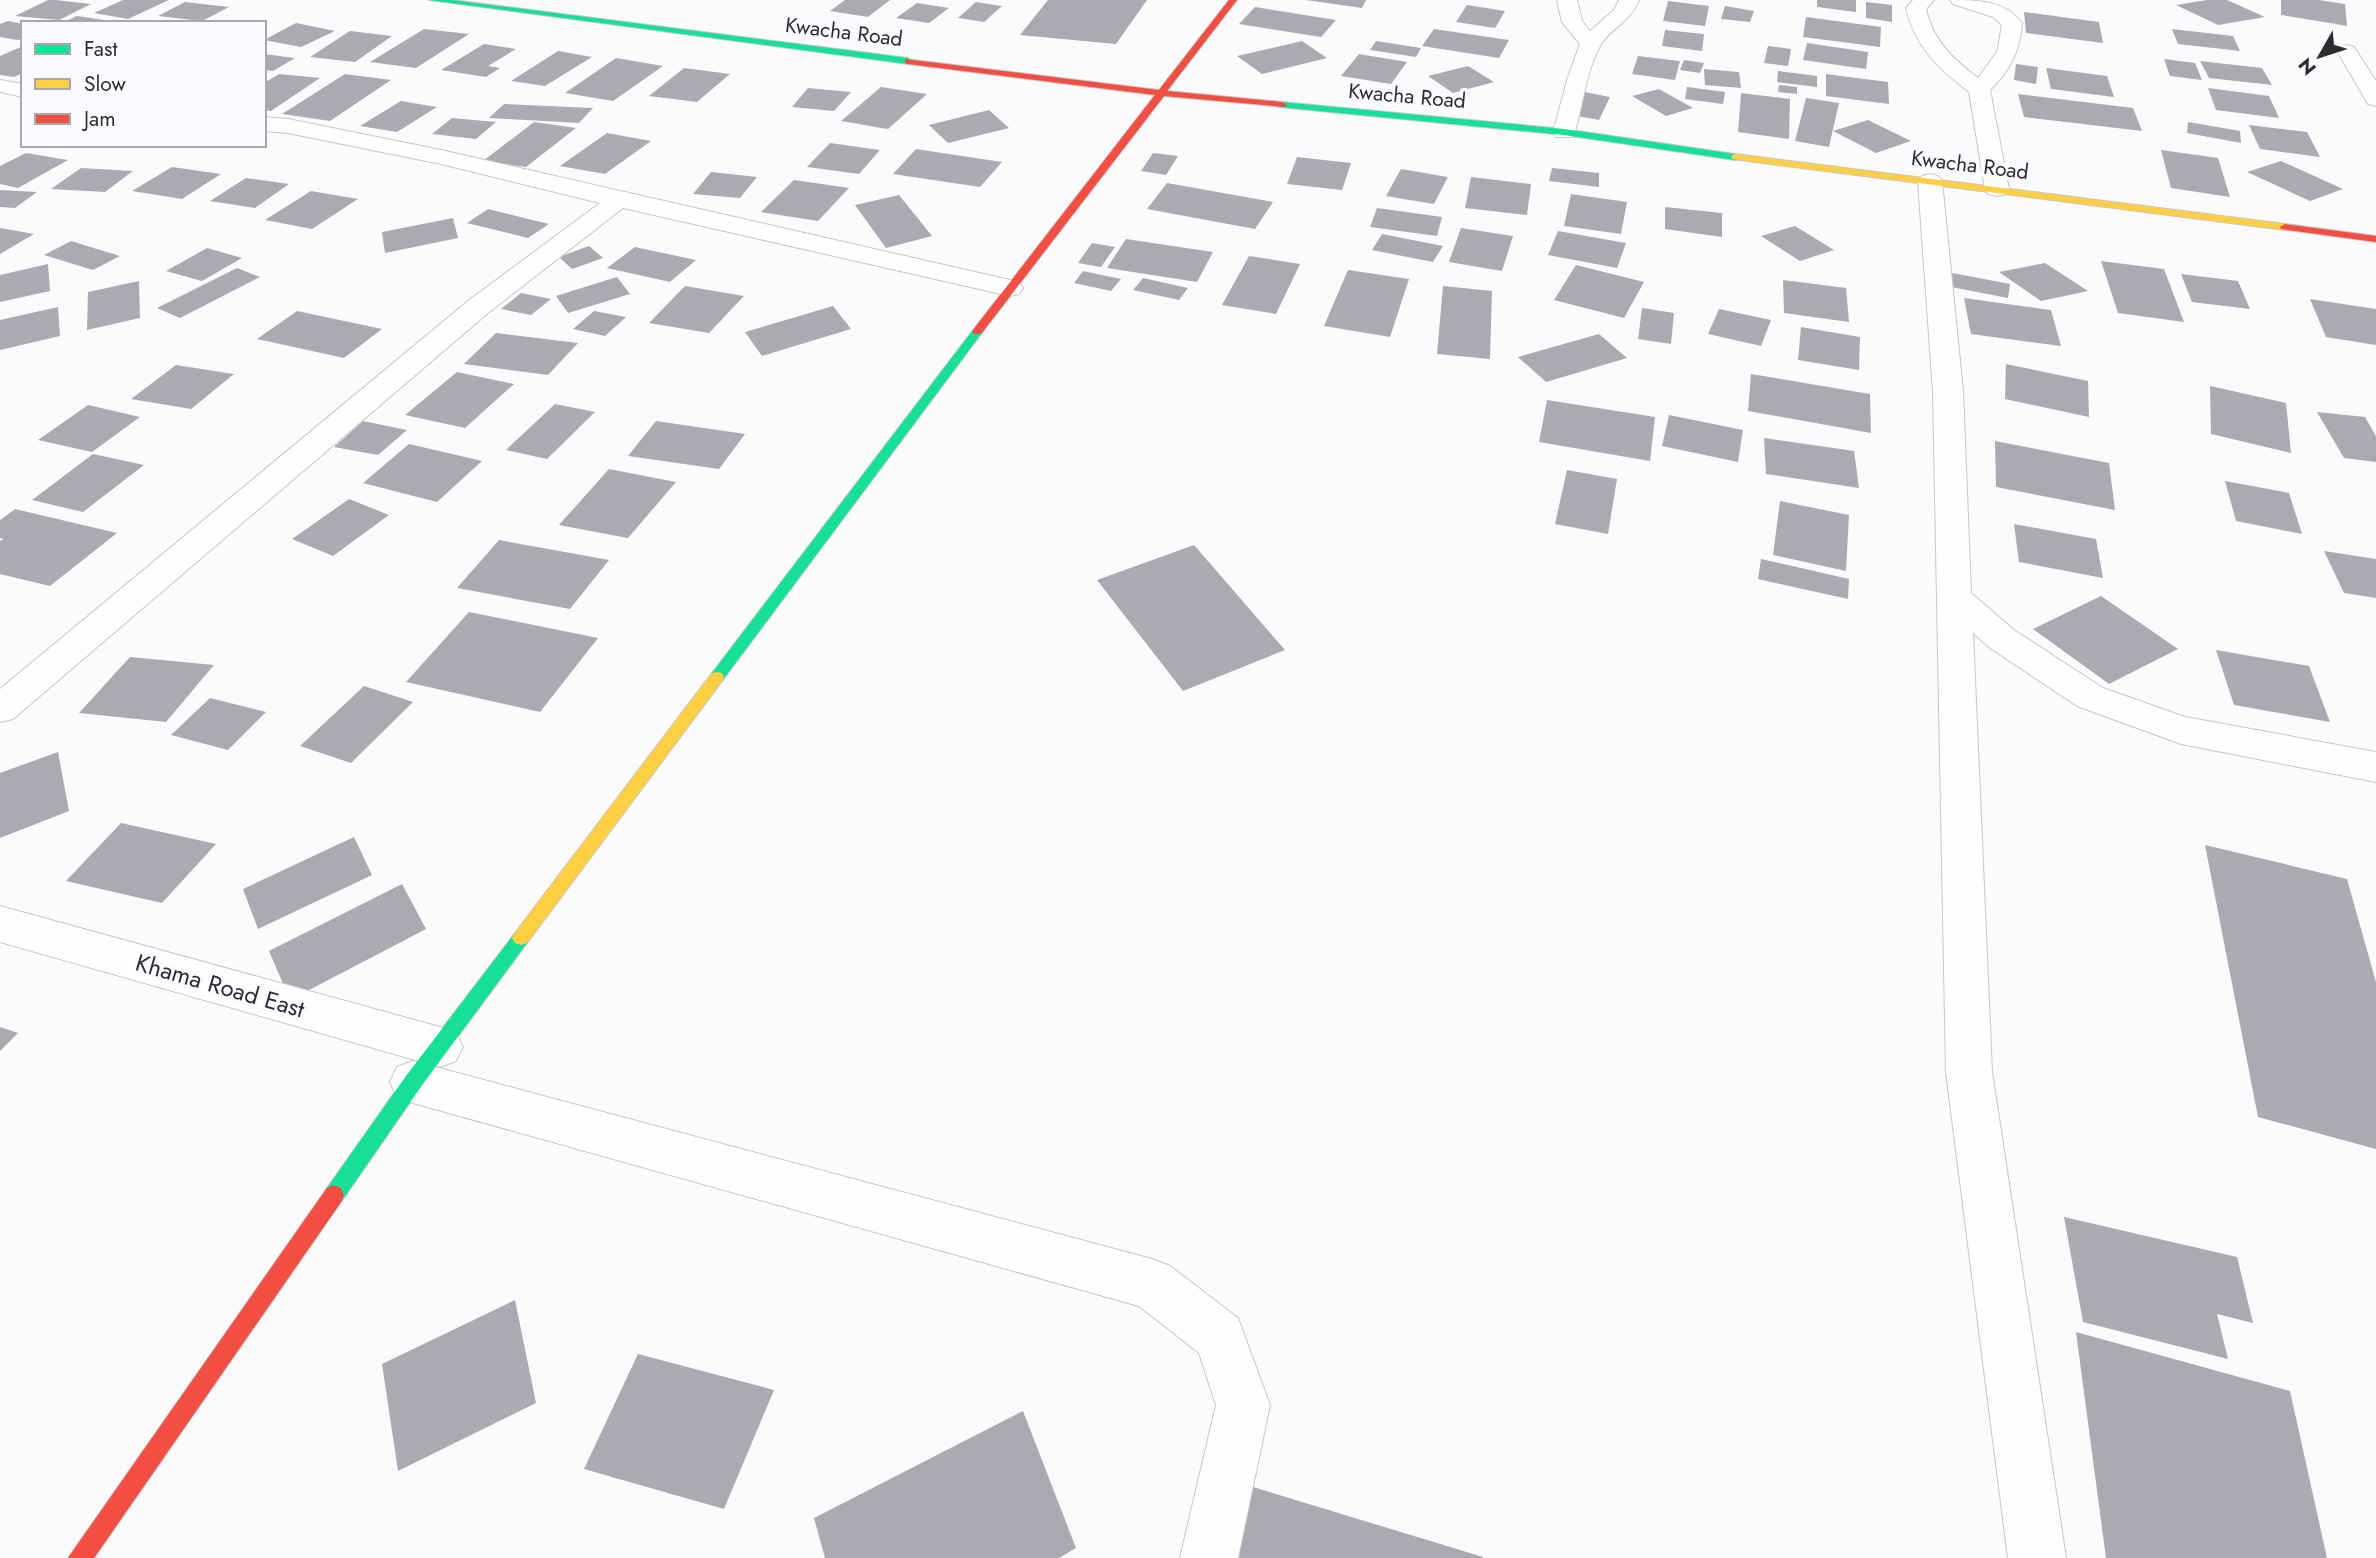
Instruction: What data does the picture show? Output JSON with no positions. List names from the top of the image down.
{
  "streets": {
    "main road": ["Kwacha Road"],
    "street": ["Khama Road East"]
  },
  "legend": ["Fast", "Slow", "Jam"],
  "north": "bottom left"
}
